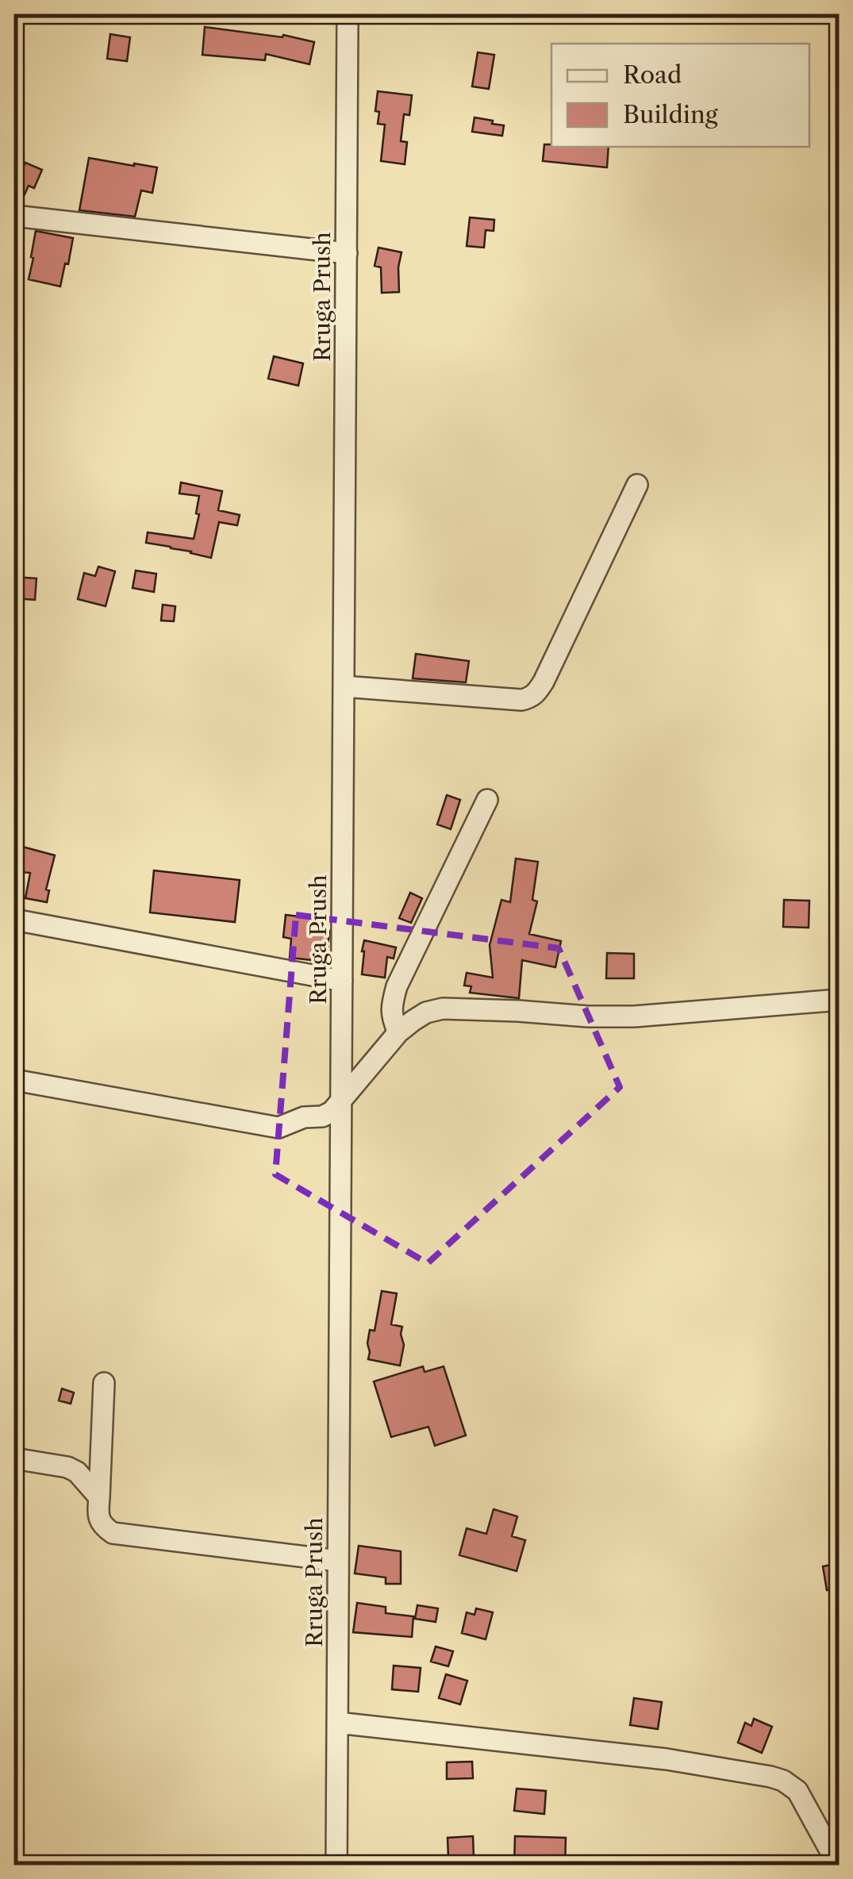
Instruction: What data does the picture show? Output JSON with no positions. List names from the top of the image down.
{
  "streets": {
    "street": ["Rruga Prush"]
  },
  "legend": ["Road", "Building"]
}
